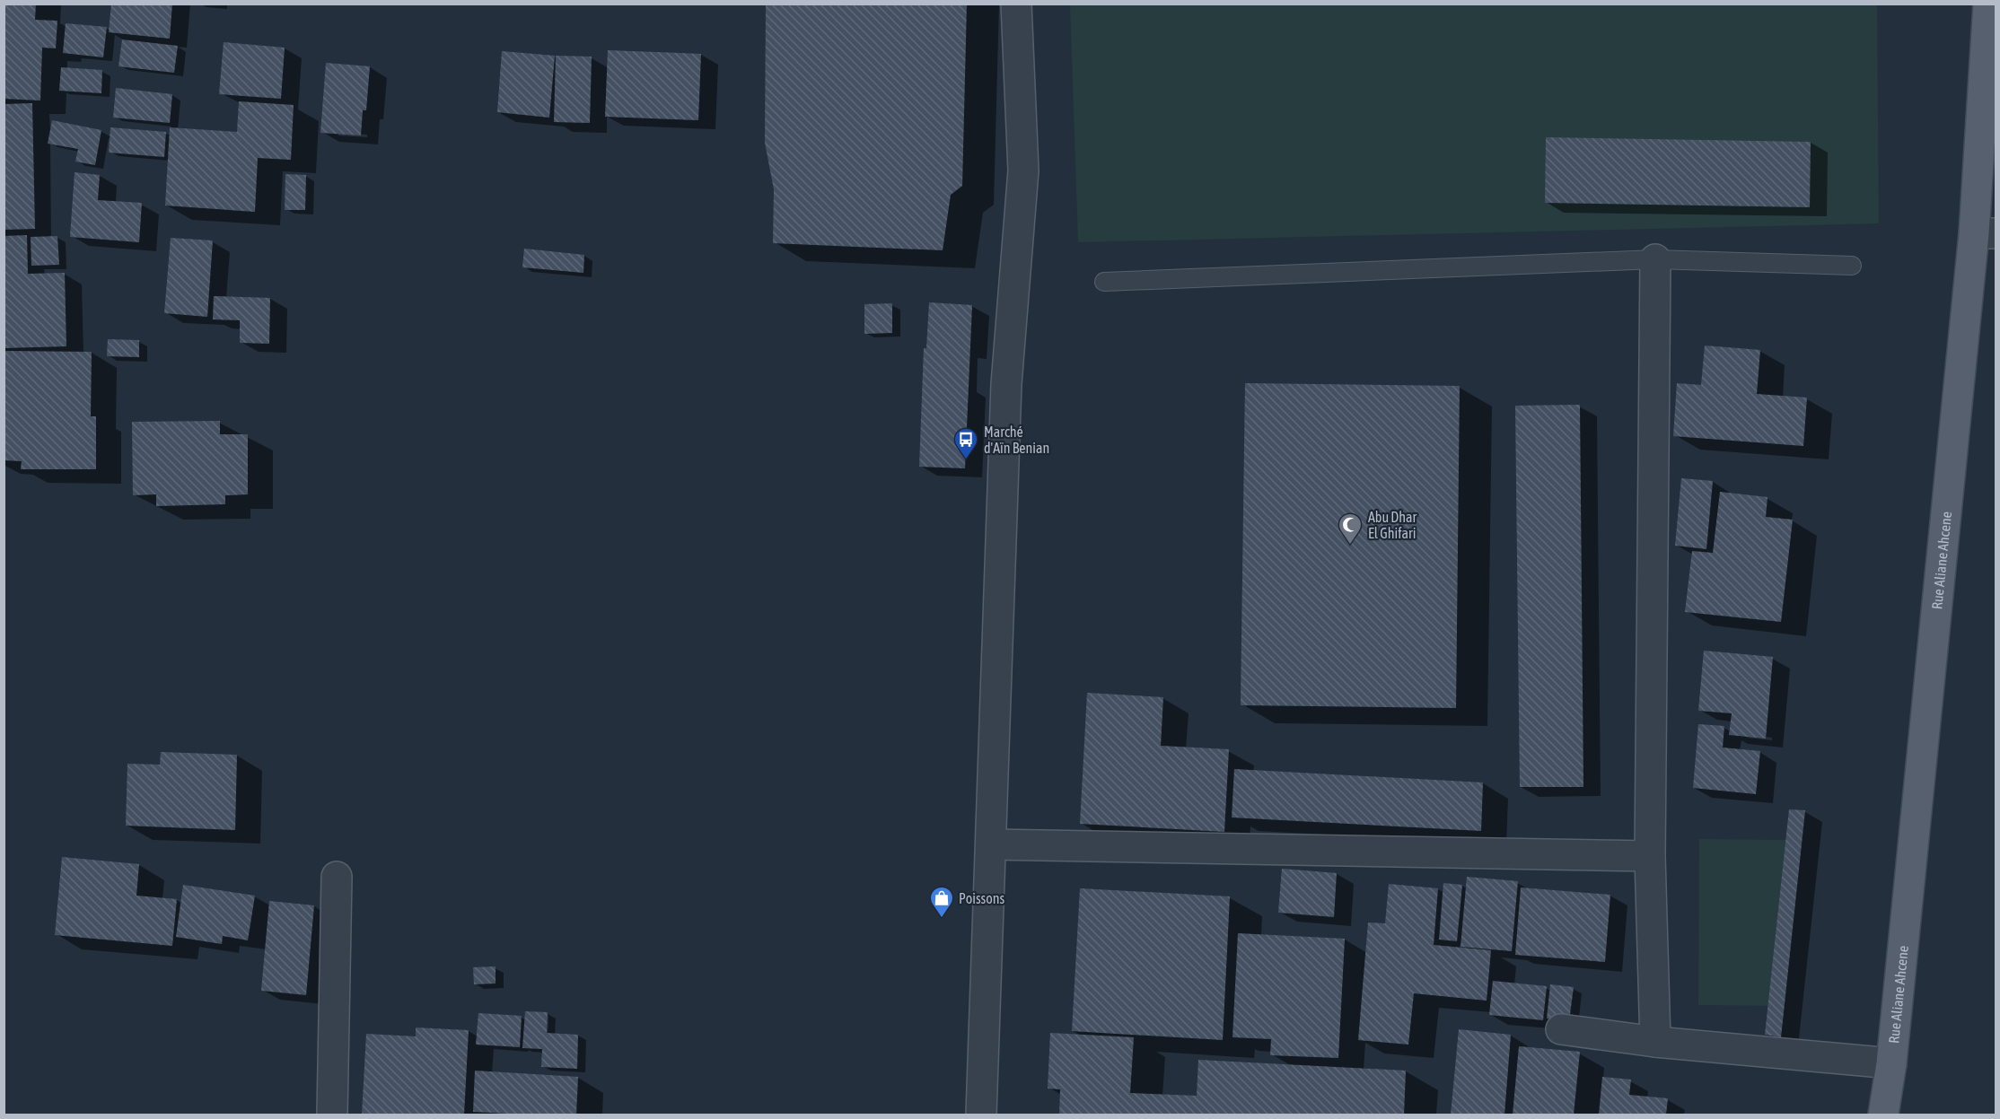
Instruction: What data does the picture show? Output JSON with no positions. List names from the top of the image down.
{
  "streets": {
    "main road": ["Rue Aliane Ahcene"]
  },
  "places": {
    "bus stop": ["Marché d'Aïn Benian"],
    "mosque": ["Abu Dhar El Ghifari"],
    "shop": ["Poissons"]
  }
}
